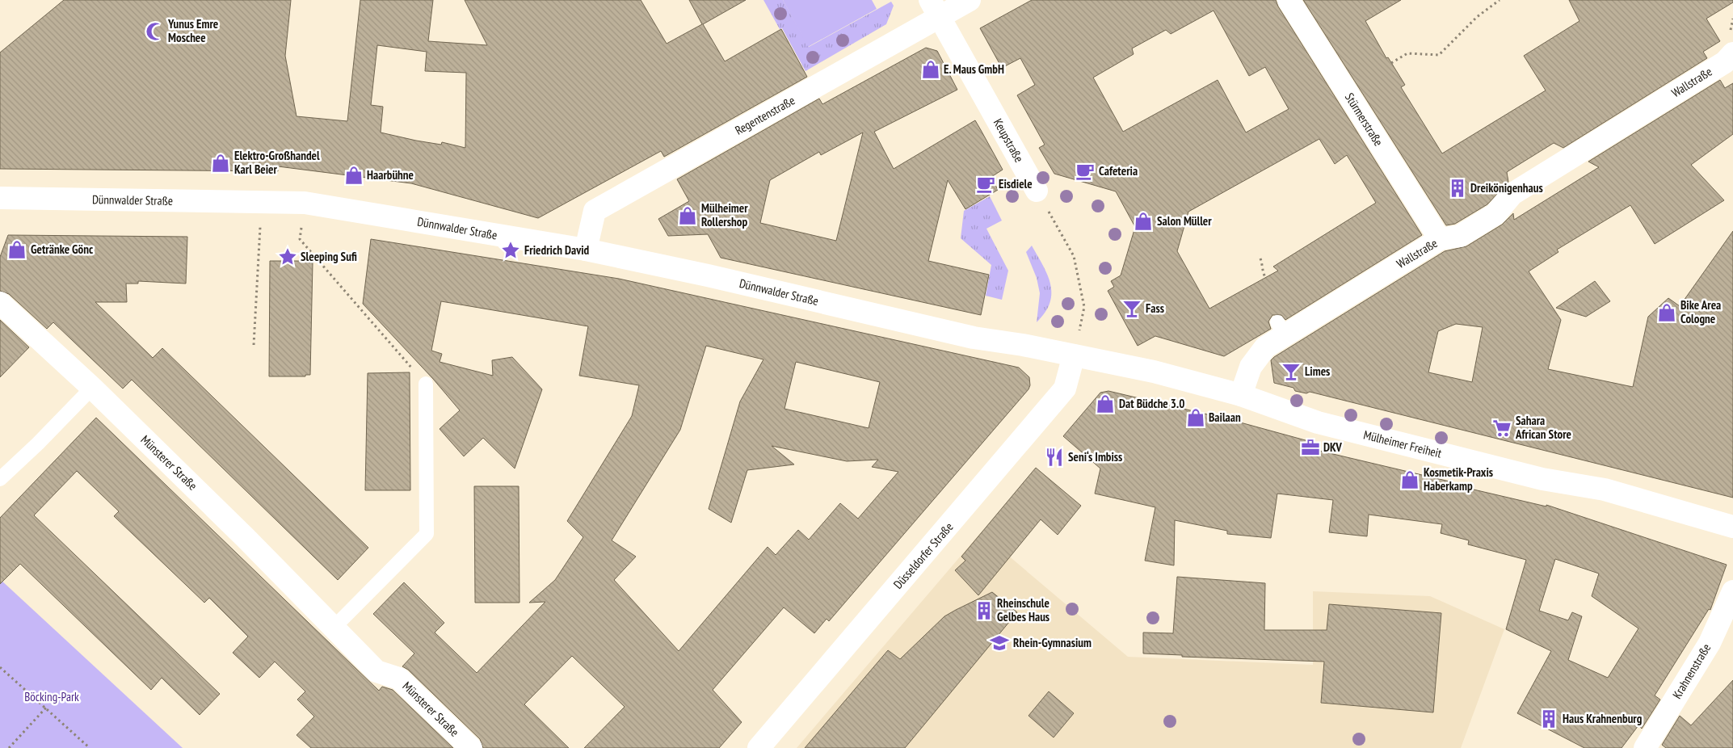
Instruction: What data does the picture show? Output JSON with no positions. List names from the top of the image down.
{
  "streets": {
    "street": [
      "Wallstraße",
      "Regentenstraße",
      "Stürmerstraße",
      "Keupstraße",
      "Dünnwalder Straße",
      "Mülheimer Freiheit",
      "Münsterer Straße",
      "Düsseldorfer Straße",
      "Krahnenstraße"
    ]
  },
  "crossings": [
    ["Wallstraße", "Stürmerstraße"],
    ["Wallstraße", "Mülheimer Freiheit"],
    ["Regentenstraße", "Keupstraße"],
    ["Regentenstraße", "Dünnwalder Straße"],
    ["Dünnwalder Straße", "Mülheimer Freiheit"],
    ["Dünnwalder Straße", "Düsseldorfer Straße"],
    ["Mülheimer Freiheit", "Düsseldorfer Straße"]
  ],
  "parks": ["Böcking-Park"],
  "places": {
    "mosque": ["Yunus Emre Moschee"],
    "shop": [
      "E. Maus GmbH",
      "Elektro-Großhandel Karl Beier",
      "Haarbühne",
      "Mülheimer Rollershop",
      "Salon Müller",
      "Getränke Gönc",
      "Bike Area Cologne",
      "Dat Büdche 3.0",
      "Bailaan",
      "Kosmetik-Praxis Haberkamp"
    ],
    "cafe": ["Cafeteria", "Eisdiele"],
    "building": ["Dreikönigenhaus", "Rheinschule Gelbes Haus", "Haus Krahnenburg"],
    "place": ["Friedrich David", "Sleeping Sufi"],
    "bar": ["Fass", "Limes"],
    "supermarket": ["Sahara African Store"],
    "office": ["DKV"],
    "restaurant": ["Seni‘s Imbiss"],
    "school or university": ["Rhein-Gymnasium"]
  }
}
